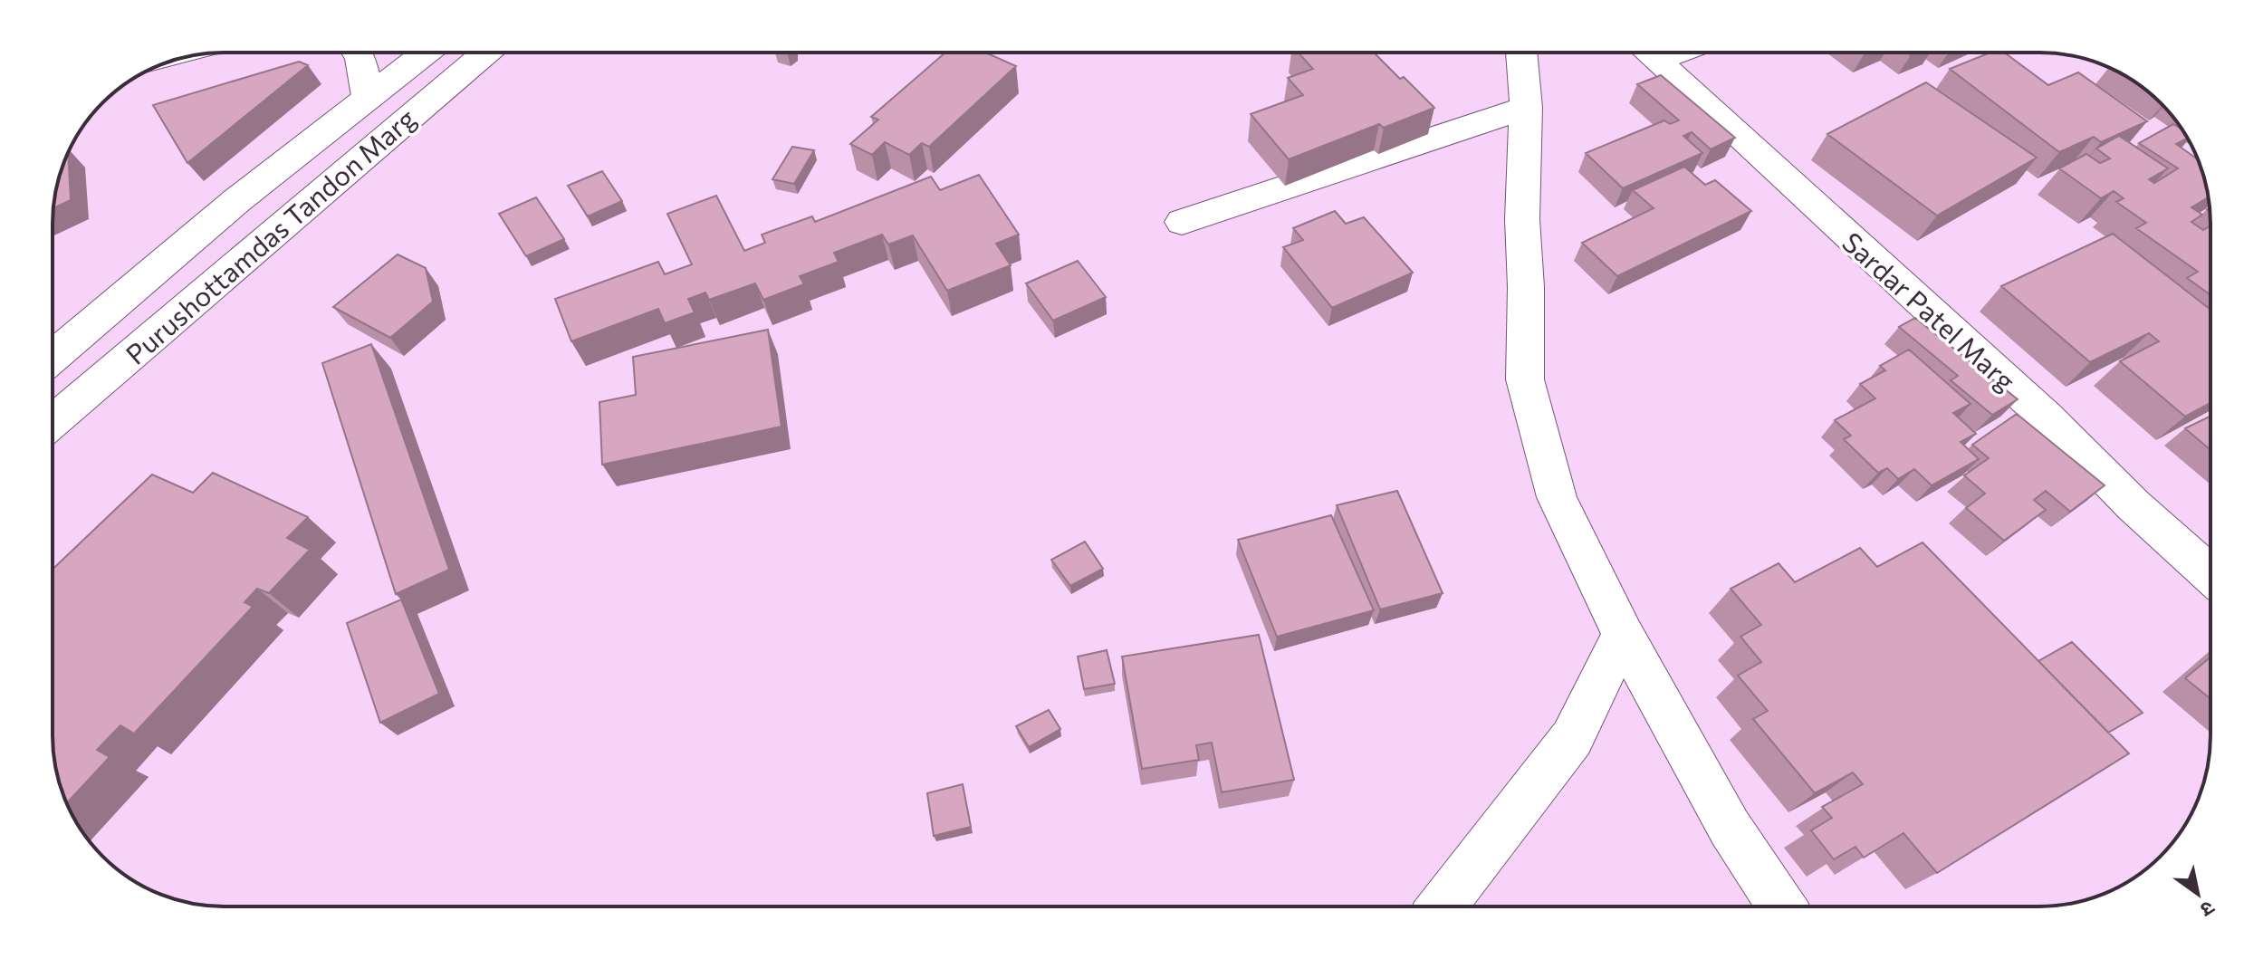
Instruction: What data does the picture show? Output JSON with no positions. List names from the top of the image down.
{
  "streets": {
    "street": ["Purushottamdas Tandon Marg", "Sardar Patel Marg"]
  },
  "north": "bottom right"
}
